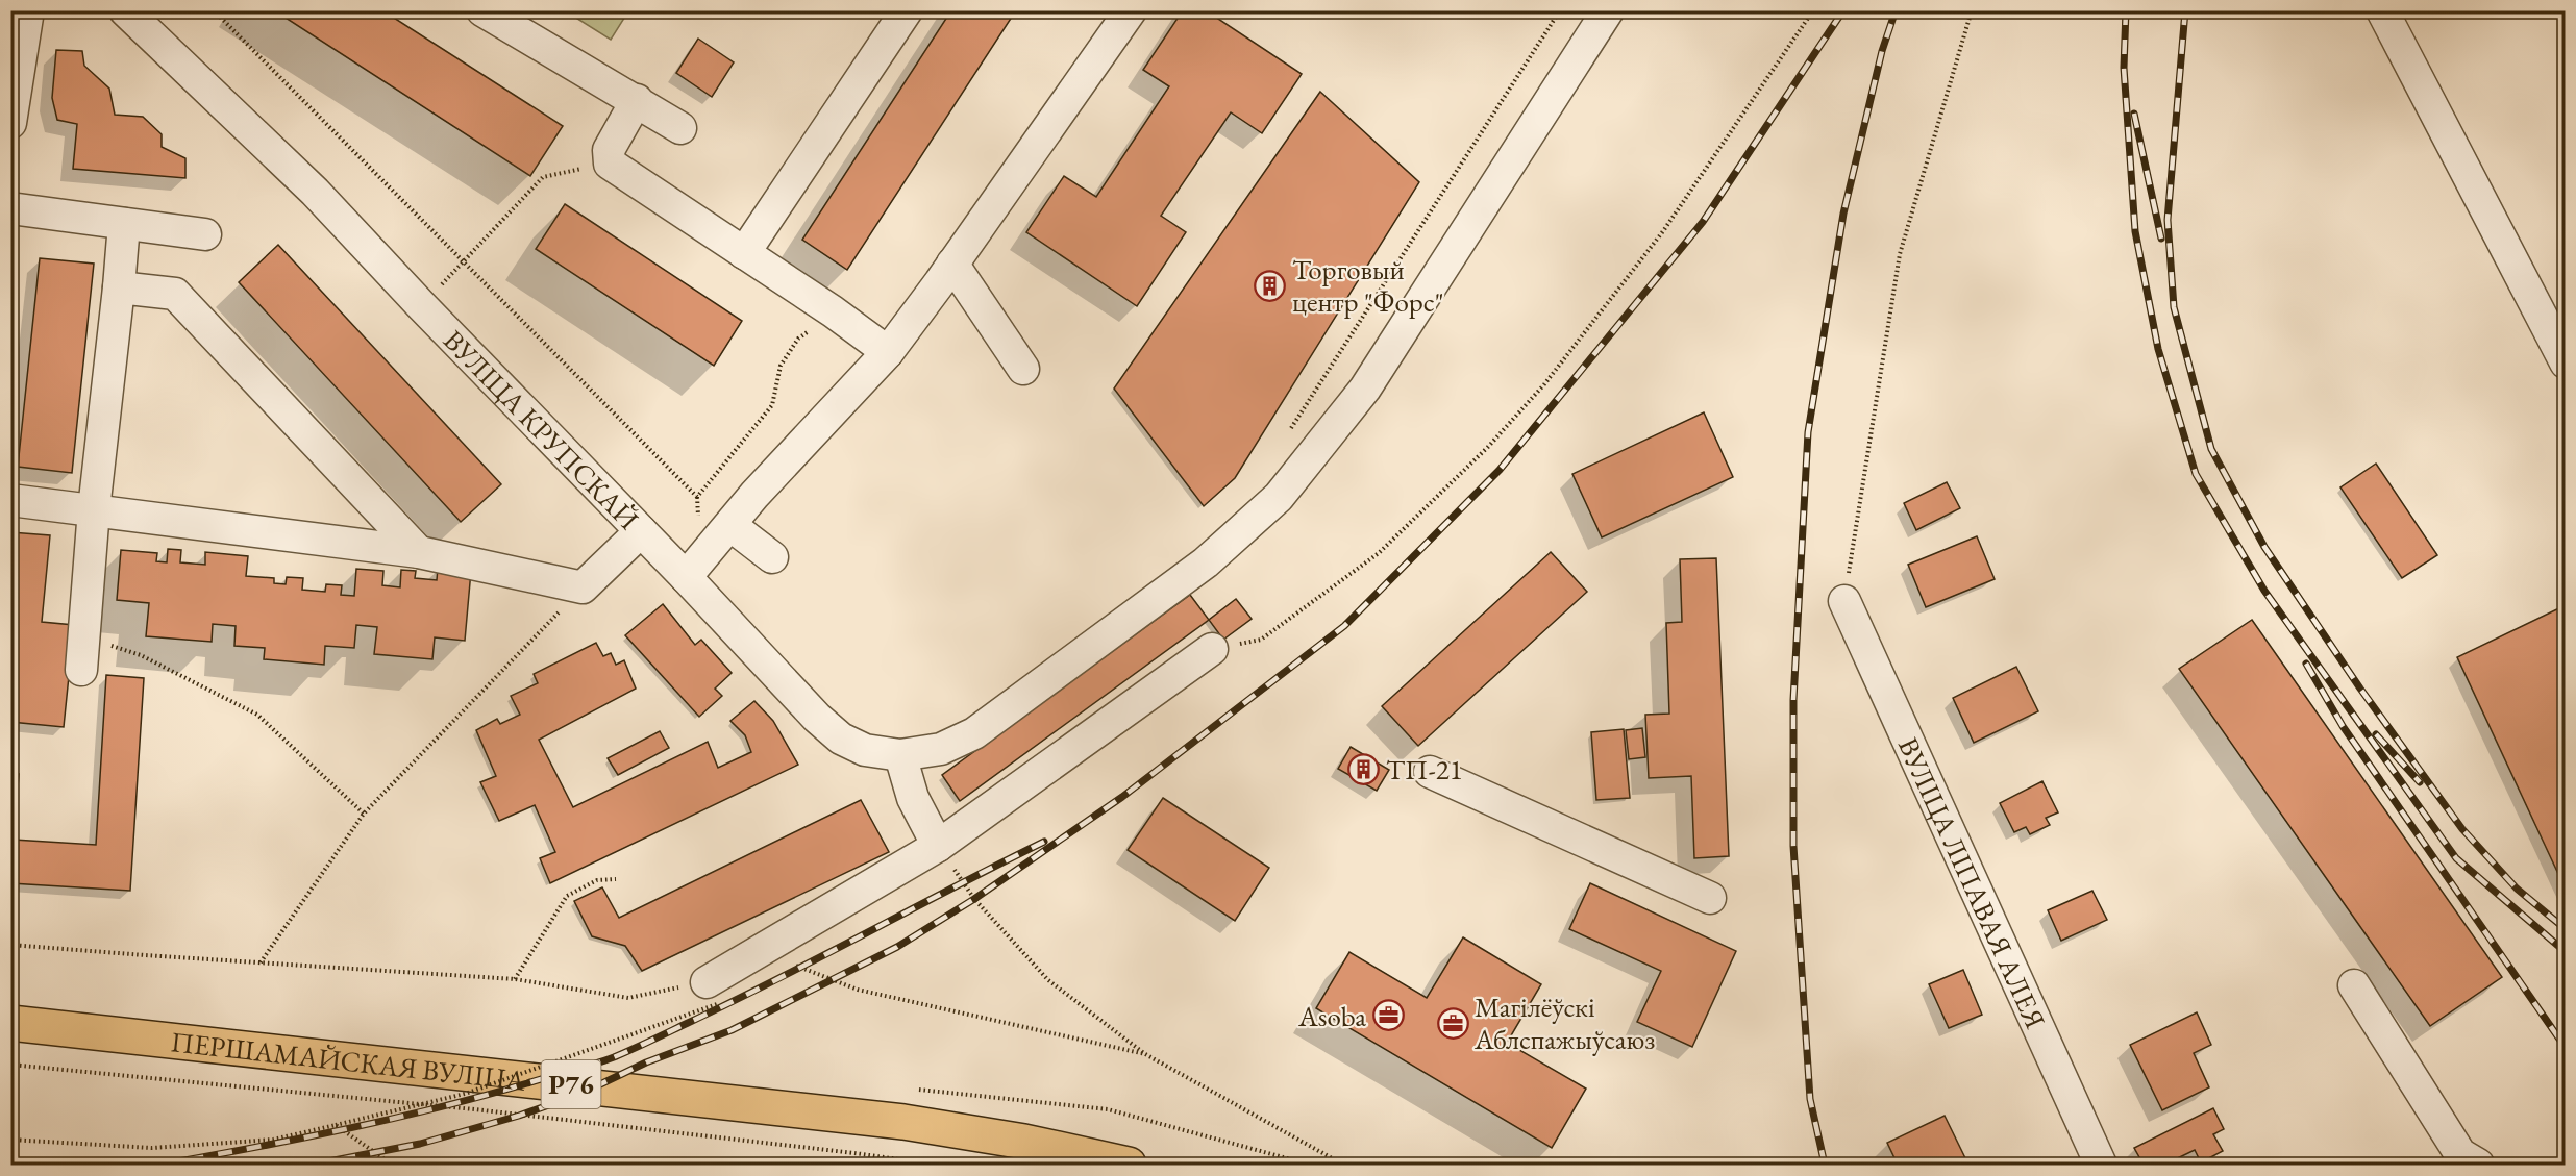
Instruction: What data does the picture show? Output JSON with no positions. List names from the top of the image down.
{
  "streets": {
    "main road": ["ПЕРШАМАЙСКАЯ ВУЛІЦА", "Р76"],
    "street": ["ВУЛІЦА КРУПСКАЙ", "ВУЛІЦА ЛІПАВАЯ АЛЕЯ"]
  },
  "places": {
    "building": ["Торговый центр \"Форс\"", "ТП-21"],
    "office": ["Asoba", "Магілёўскі Аблспажыўсаюз"]
  }
}
